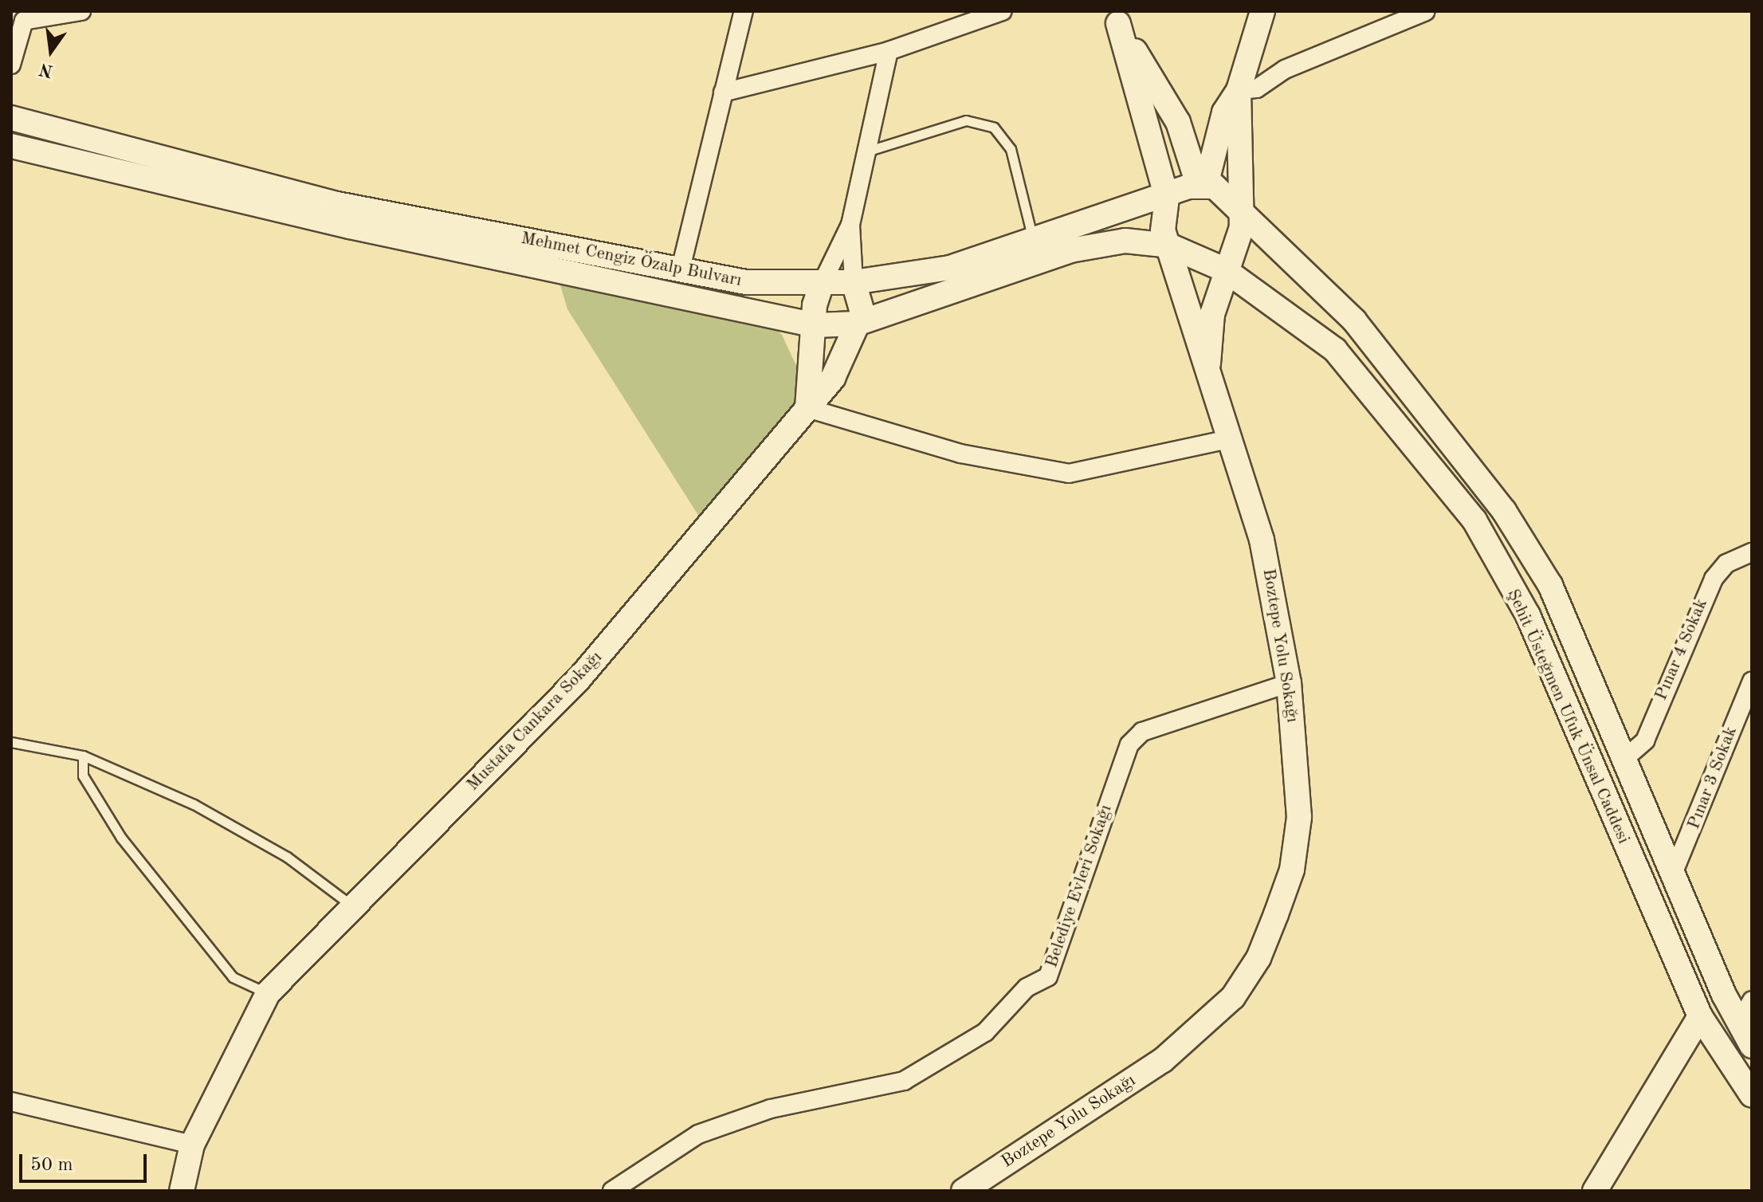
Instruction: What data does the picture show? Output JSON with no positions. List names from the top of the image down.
{
  "streets": {
    "main road": [
      "Mehmet Cengiz Özalp Bulvarı",
      "Boztepe Yolu Sokağı",
      "Şehit Üsteğmen Ufuk Ünsal Caddesi",
      "Mustafa Cankara Sokağı"
    ],
    "street": ["Pınar 4 Sokak", "Pınar 3 Sokak", "Belediye Evleri Sokağı"]
  },
  "crossings": [
    ["Mehmet Cengiz Özalp Bulvarı", "Boztepe Yolu Sokağı"],
    ["Mehmet Cengiz Özalp Bulvarı", "Şehit Üsteğmen Ufuk Ünsal Caddesi"],
    ["Mehmet Cengiz Özalp Bulvarı", "Mustafa Cankara Sokağı"],
    ["Boztepe Yolu Sokağı", "Şehit Üsteğmen Ufuk Ünsal Caddesi"],
    ["Boztepe Yolu Sokağı", "Belediye Evleri Sokağı"],
    ["Pınar 4 Sokak", "Şehit Üsteğmen Ufuk Ünsal Caddesi"],
    ["Şehit Üsteğmen Ufuk Ünsal Caddesi", "Pınar 3 Sokak"]
  ],
  "scale_bar": "50 m",
  "north": "bottom"
}
